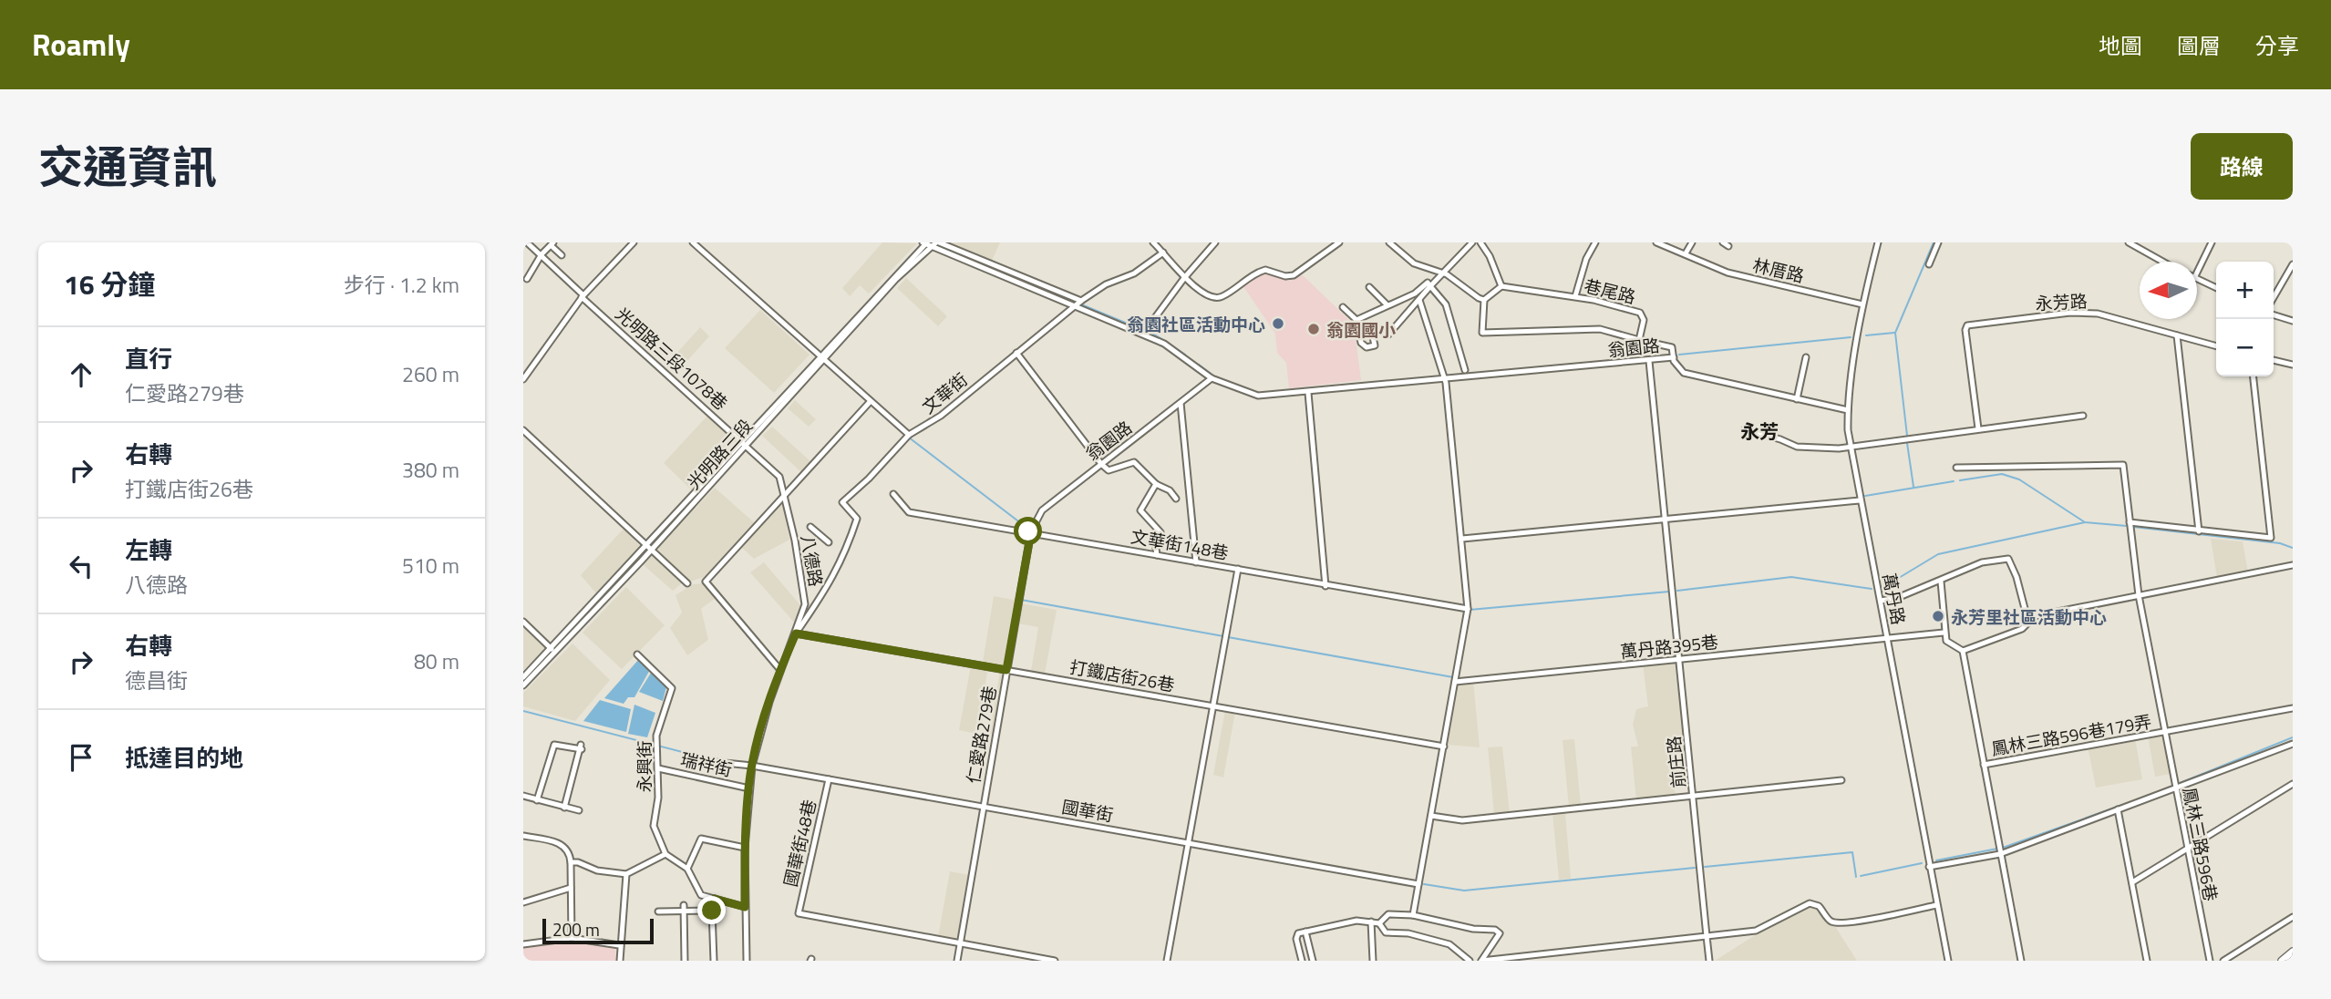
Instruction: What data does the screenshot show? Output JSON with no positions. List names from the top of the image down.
{
  "streets": {
    "street": [
      "林厝路",
      "巷尾路",
      "永芳路",
      "翁園路",
      "光明路三段1078巷",
      "文華街",
      "光明路三段",
      "文華街148巷",
      "八德路",
      "萬丹路",
      "萬丹路395巷",
      "打鐵店街26巷",
      "仁愛路279巷",
      "鳳林三路596巷179弄",
      "前庄路",
      "瑞祥街",
      "永興街",
      "國華街",
      "國華街48巷",
      "鳳林三路596巷"
    ]
  },
  "crossings": [
    ["林厝路", "萬丹路"],
    ["巷尾路", "翁園路"],
    ["翁園路", "文華街"],
    ["翁園路", "光明路三段"],
    ["翁園路", "文華街148巷"],
    ["翁園路", "仁愛路279巷"],
    ["翁園路", "前庄路"],
    ["光明路三段1078巷", "光明路三段"],
    ["光明路三段1078巷", "八德路"],
    ["文華街", "八德路"],
    ["文華街", "打鐵店街26巷"],
    ["光明路三段", "八德路"],
    ["文華街148巷", "仁愛路279巷"],
    ["八德路", "打鐵店街26巷"],
    ["八德路", "瑞祥街"],
    ["八德路", "國華街"],
    ["萬丹路", "萬丹路395巷"],
    ["萬丹路395巷", "前庄路"],
    ["打鐵店街26巷", "仁愛路279巷"],
    ["仁愛路279巷", "國華街"],
    ["仁愛路279巷", "國華街48巷"],
    ["鳳林三路596巷179弄", "鳳林三路596巷"],
    ["瑞祥街", "永興街"],
    ["國華街", "國華街48巷"]
  ],
  "districts": ["永芳"],
  "places": ["翁園社區活動中心", "翁園國小", "永芳里社區活動中心"],
  "scale_bar": "200 m",
  "north": "left",
  "page": {
    "header": "Roamly",
    "nav": ["地圖", "圖層", "分享"],
    "title": "交通資訊",
    "buttons": "路線",
    "heading": ["16 分鐘", "步行 · 1.2 km"],
    "map_buttons": ["+", "−"],
    "list": [
      ["直行", "仁愛路279巷", "260 m"],
      ["右轉", "打鐵店街26巷", "380 m"],
      ["左轉", "八德路", "510 m"],
      ["右轉", "德昌街", "80 m"],
      "抵達目的地"
    ],
    "scale": "200 m"
  }
}
